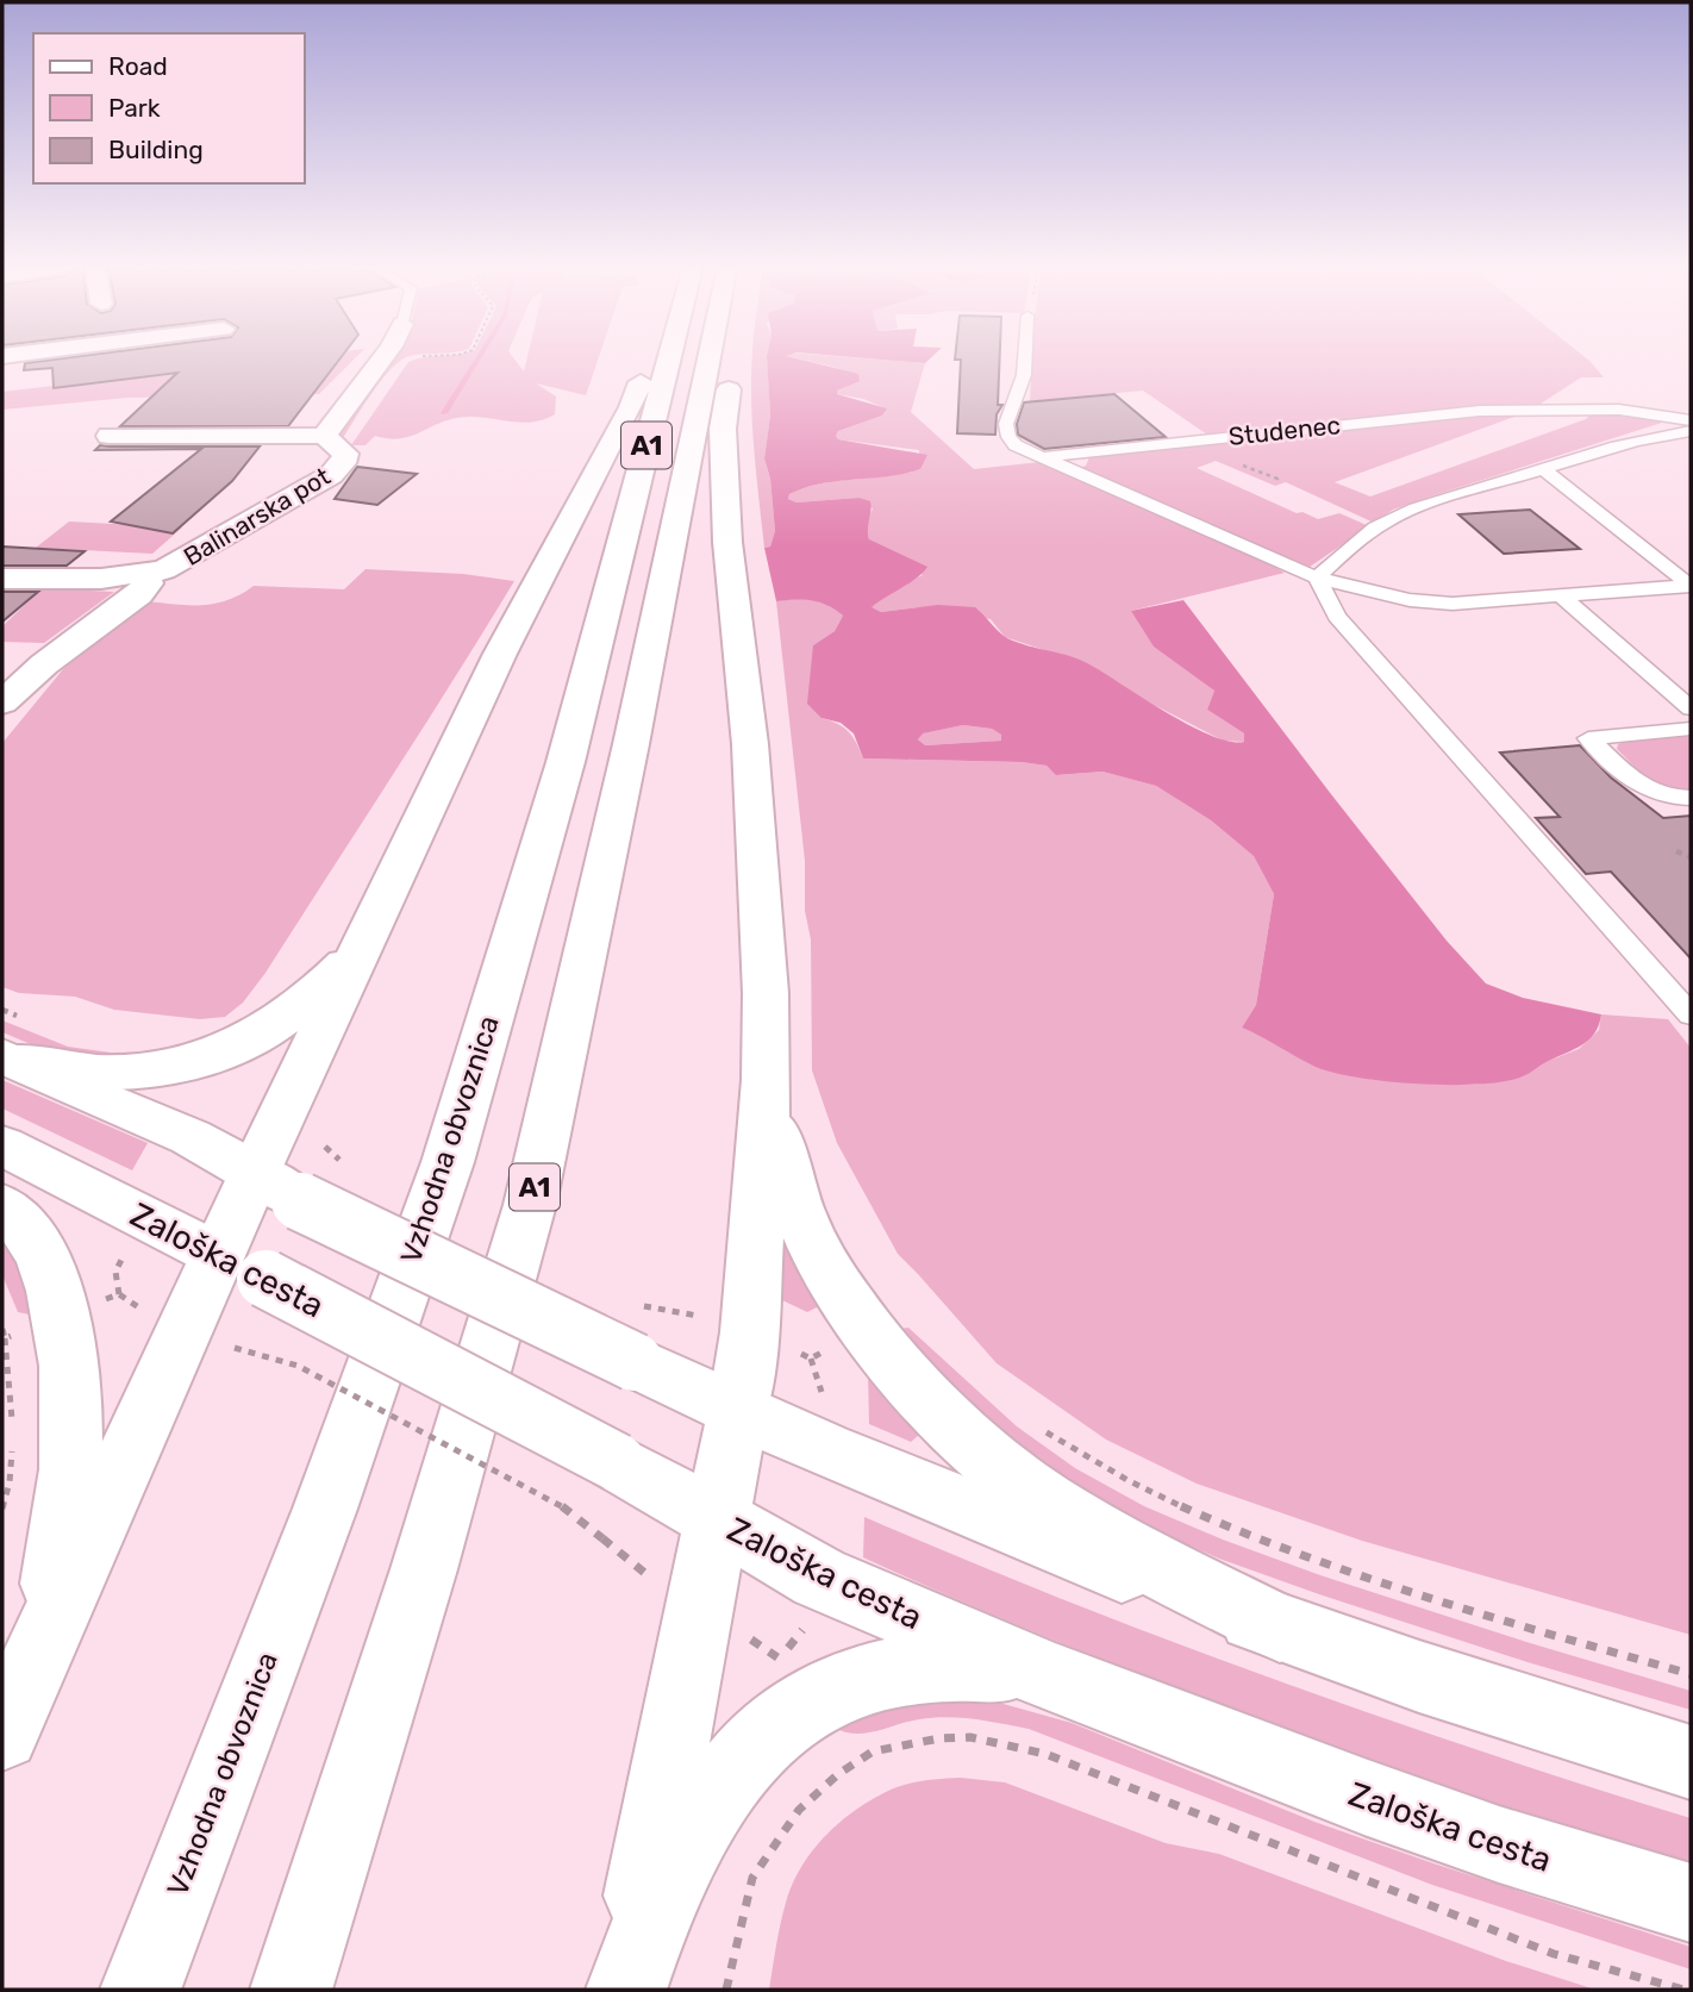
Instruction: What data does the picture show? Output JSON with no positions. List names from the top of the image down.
{
  "streets": {
    "main road": [
      "A1",
      "Balinarska pot",
      "Vzhodna obvoznica",
      "Zaloška cesta"
    ],
    "lane": ["Studenec"]
  },
  "legend": ["Road", "Park", "Building"]
}
